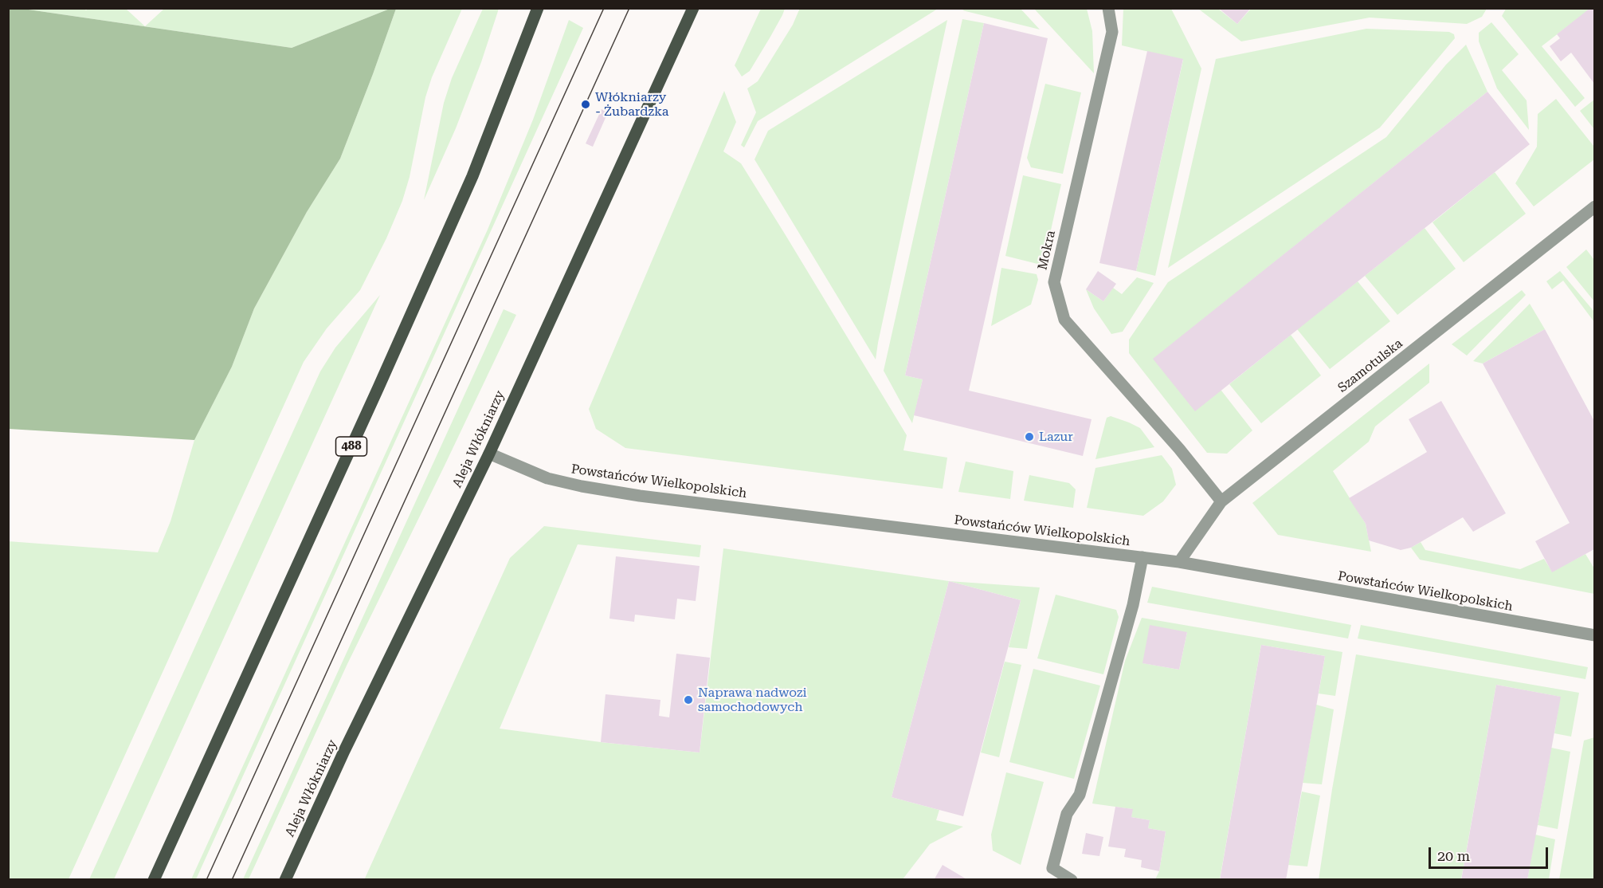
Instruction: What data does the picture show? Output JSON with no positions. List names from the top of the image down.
{
  "streets": {
    "main road": ["Aleja Włókniarzy", "488"],
    "street": ["Mokra", "Szamotulska", "Powstańców Wielkopolskich"]
  },
  "crossings": [
    ["Mokra", "Szamotulska"],
    ["Szamotulska", "Powstańców Wielkopolskich"],
    ["Aleja Włókniarzy", "Powstańców Wielkopolskich"]
  ],
  "places": ["Włókniarzy - Żubardzka", "Lazur", "Naprawa nadwozi samochodowych"],
  "scale_bar": "20 m"
}
